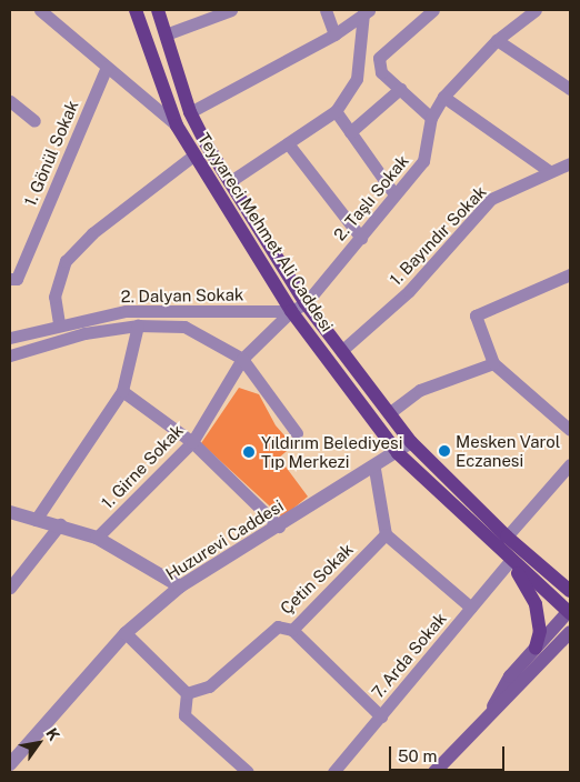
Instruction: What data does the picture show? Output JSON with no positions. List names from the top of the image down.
{
  "streets": {
    "main road": ["Teyyareci Mehmet Ali Caddesi"],
    "street": [
      "1. Gönül Sokak",
      "2. Taşlı Sokak",
      "1. Bayındır Sokak",
      "2. Dalyan Sokak",
      "1. Girne Sokak",
      "Huzurevi Caddesi",
      "Çetin Sokak",
      "7. Arda Sokak"
    ]
  },
  "crossings": [
    ["2. Taşlı Sokak", "Teyyareci Mehmet Ali Caddesi"],
    ["Teyyareci Mehmet Ali Caddesi", "1. Bayındır Sokak"],
    ["Teyyareci Mehmet Ali Caddesi", "2. Dalyan Sokak"],
    ["Teyyareci Mehmet Ali Caddesi", "Huzurevi Caddesi"],
    ["Teyyareci Mehmet Ali Caddesi", "7. Arda Sokak"],
    ["2. Dalyan Sokak", "1. Girne Sokak"]
  ],
  "places": ["Mesken Varol Eczanesi", "Yıldırım Belediyesi Tıp Merkezi"],
  "scale_bar": "50 m",
  "north": "top right"
}
